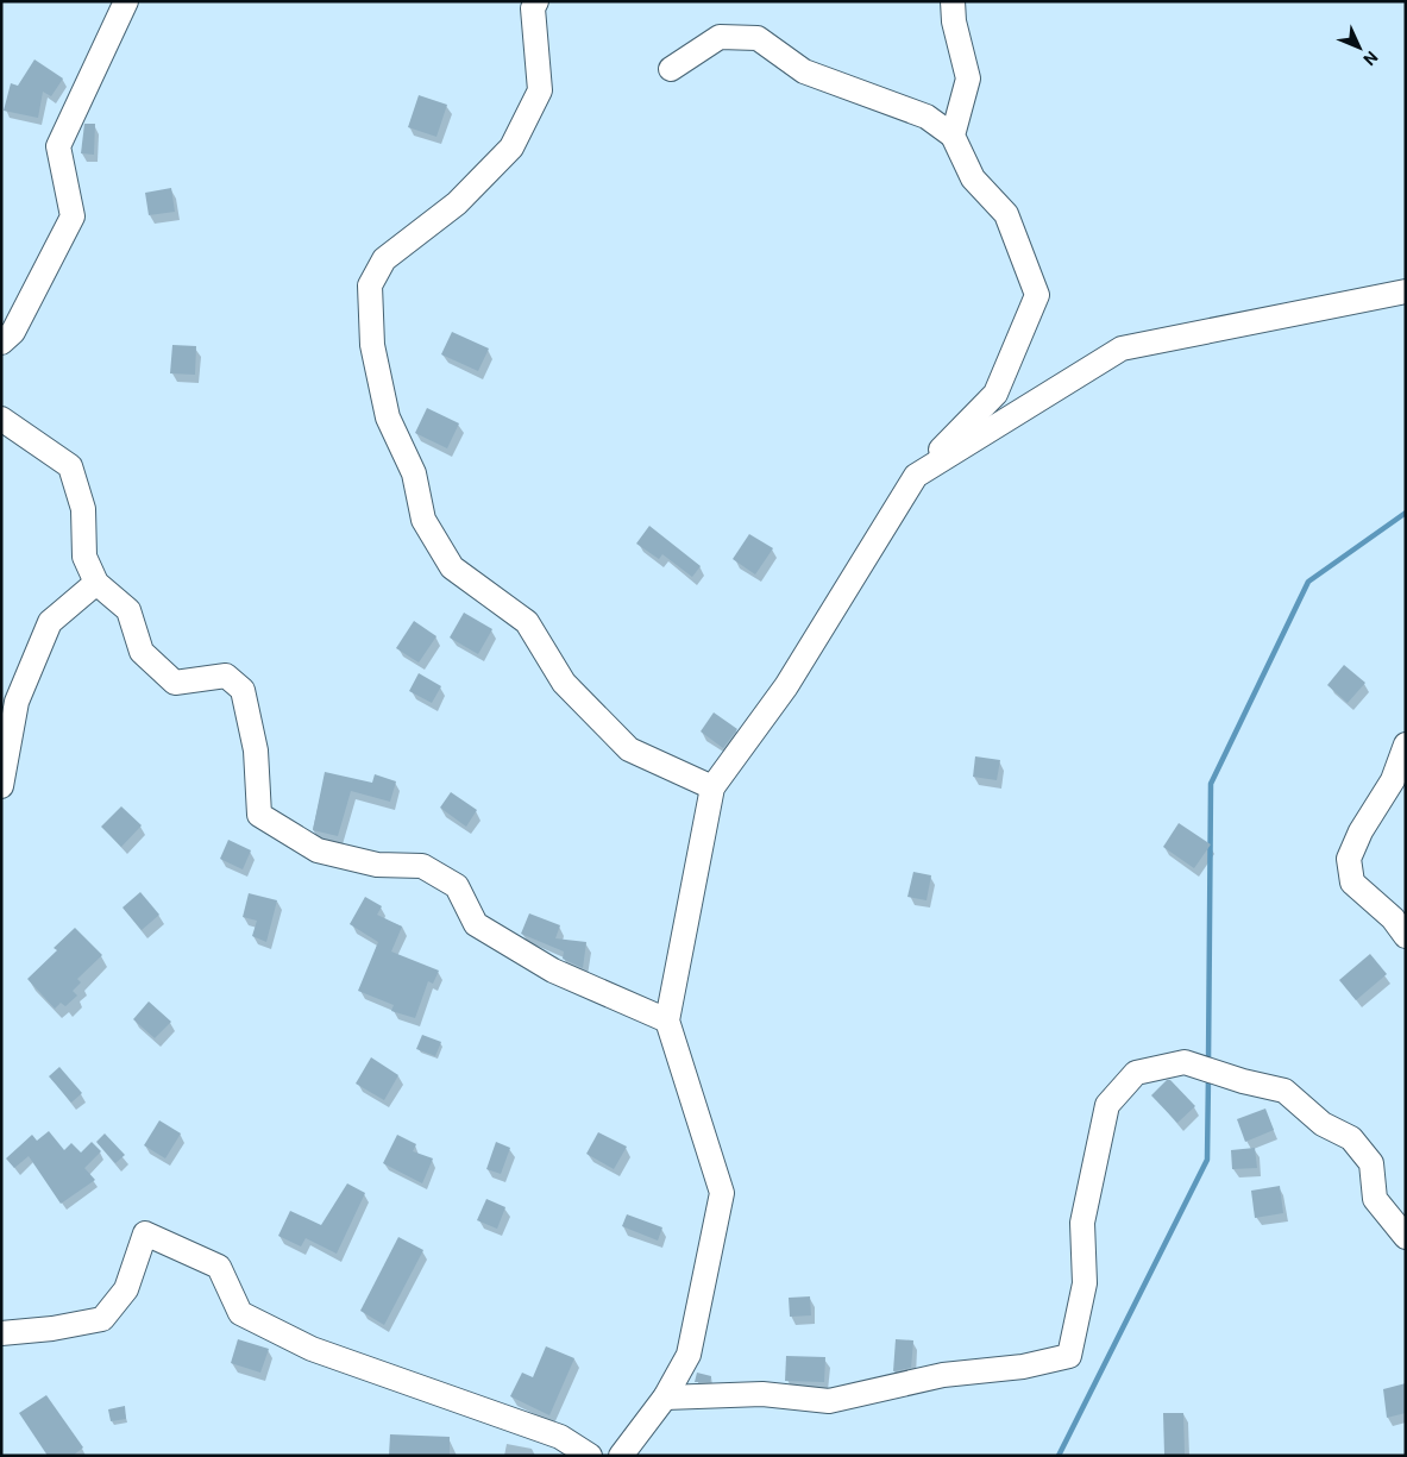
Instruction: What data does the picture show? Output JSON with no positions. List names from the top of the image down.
{
  "north": "bottom right"
}
